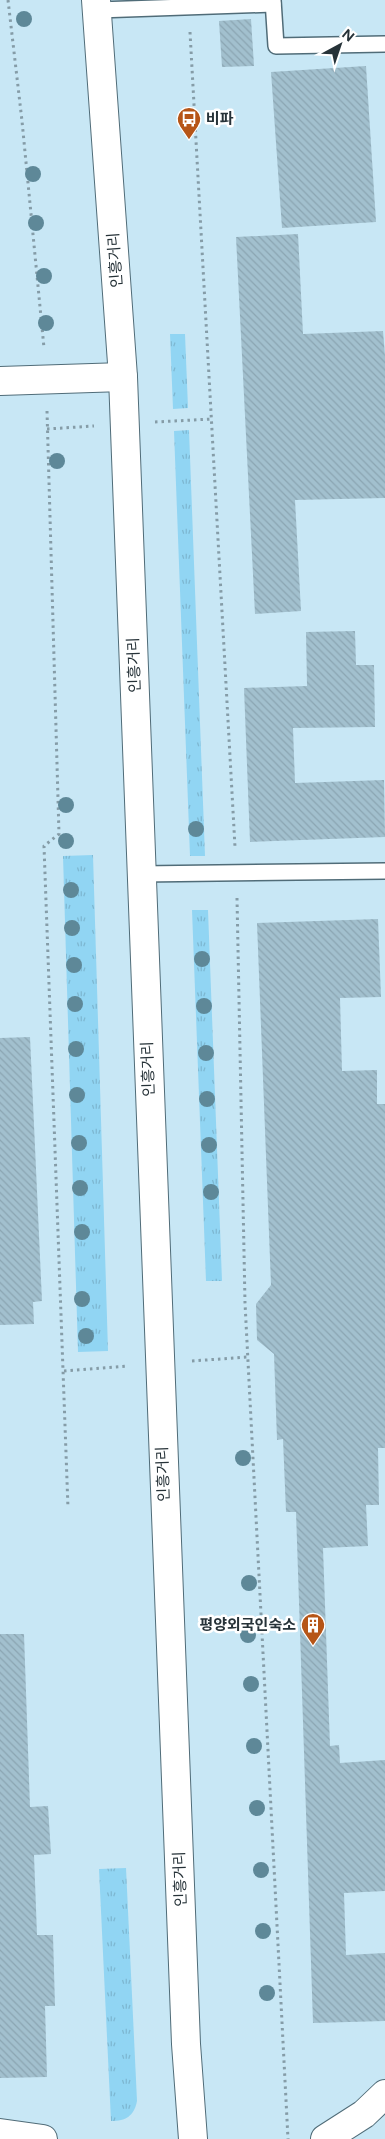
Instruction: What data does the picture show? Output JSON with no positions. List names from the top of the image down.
{
  "streets": {
    "main road": ["인흥거리"]
  },
  "places": {
    "bus stop": ["비파"],
    "building": ["평양외국인숙소"]
  },
  "north": "top right"
}
